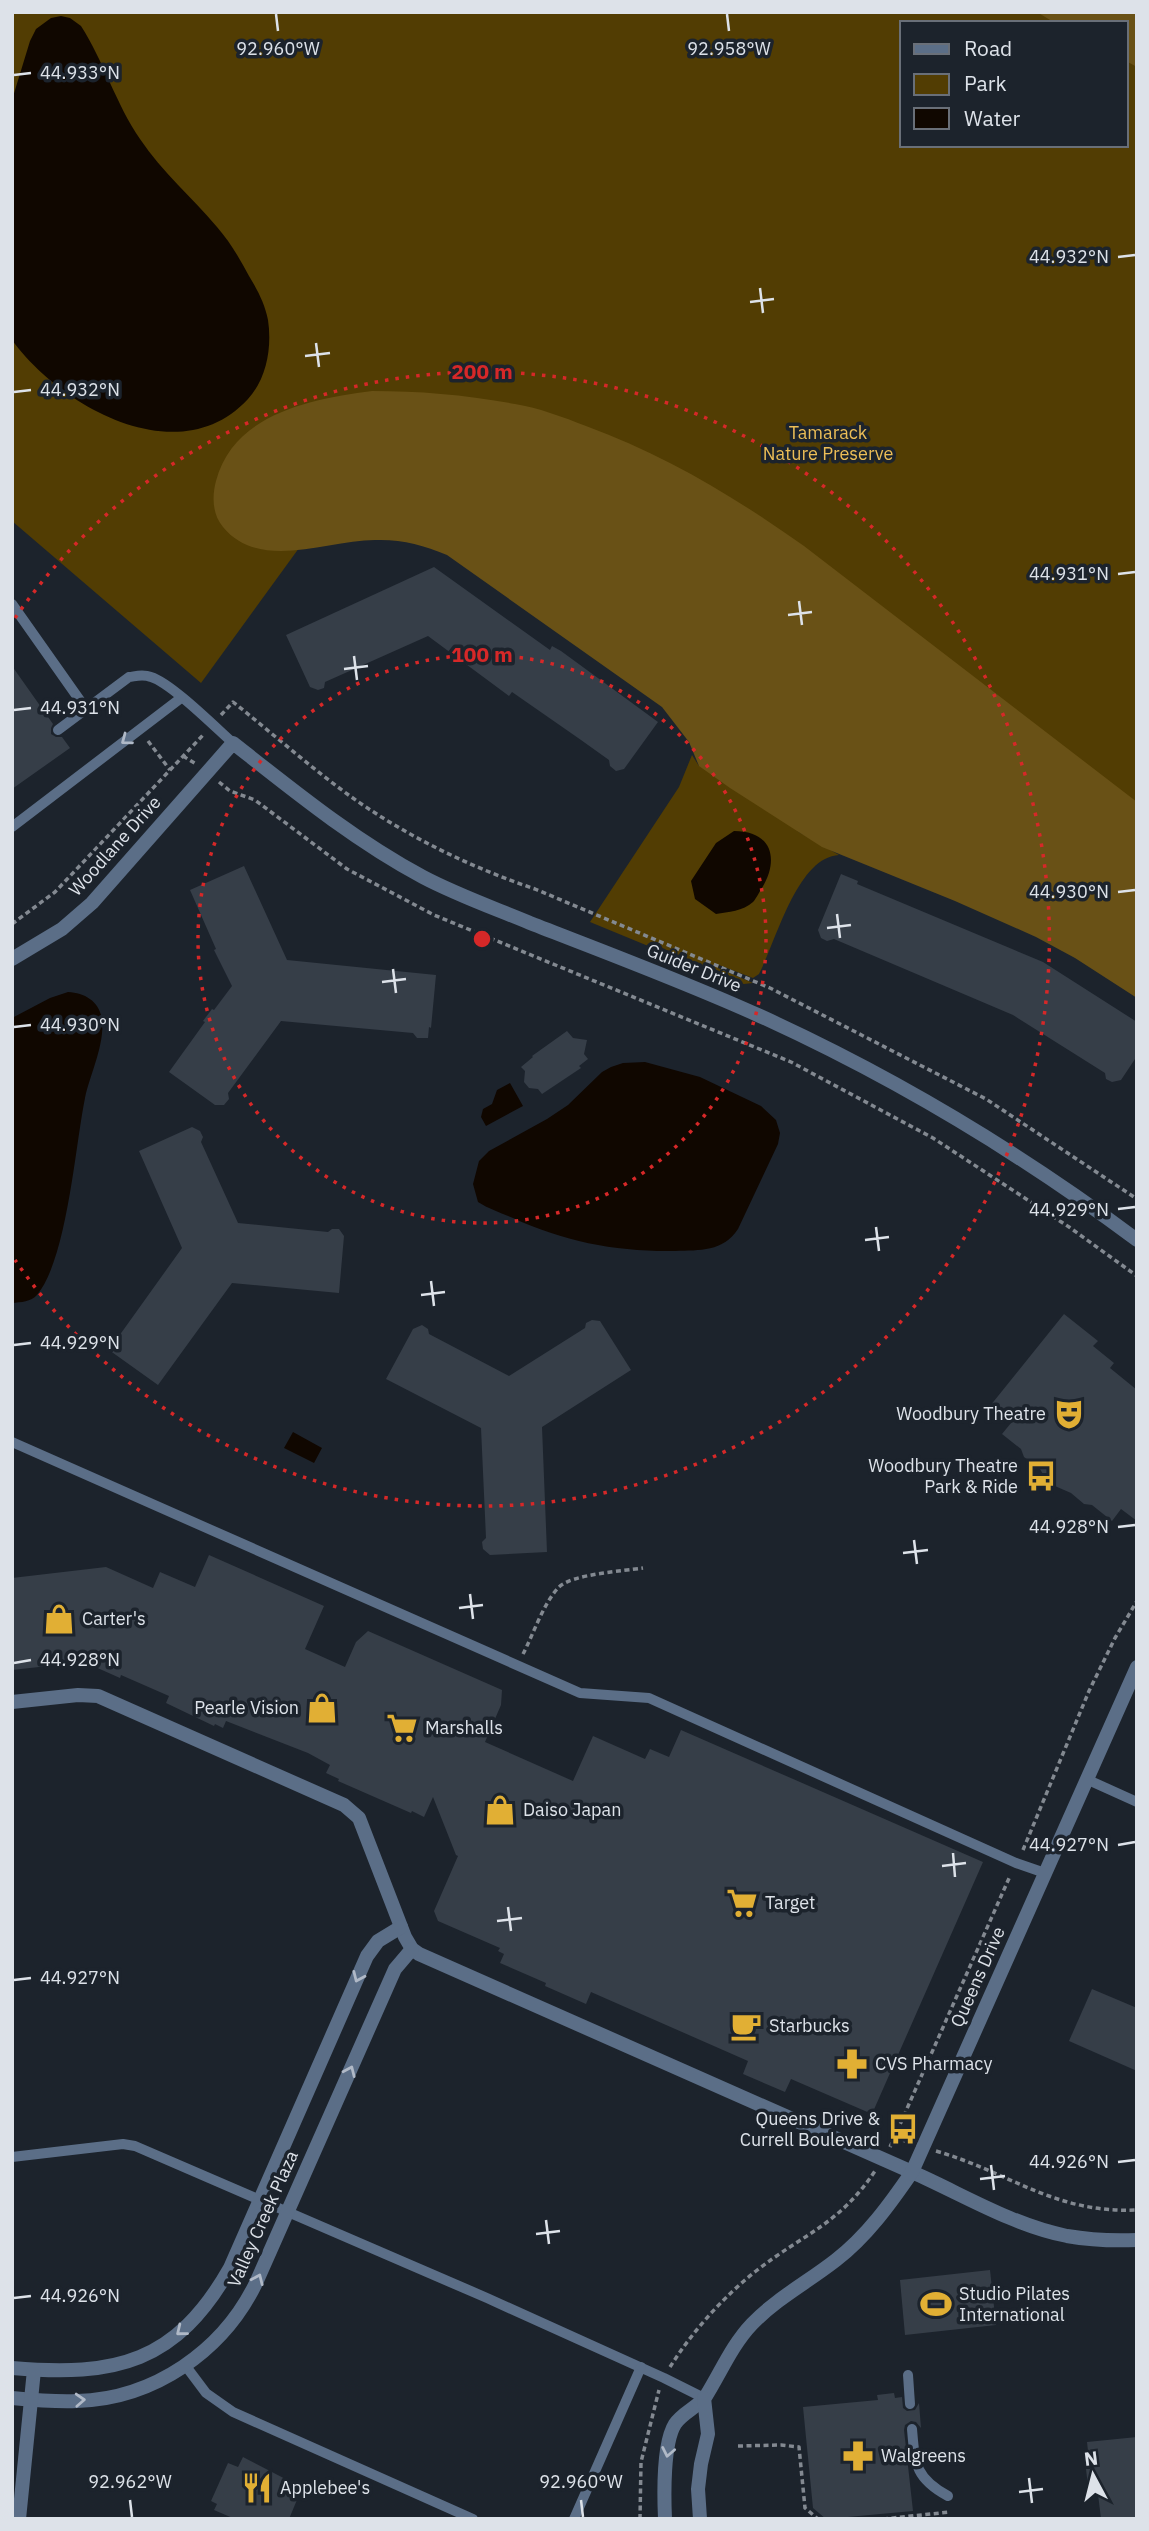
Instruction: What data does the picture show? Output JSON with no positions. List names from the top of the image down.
{
  "streets": {
    "street": [
      "Woodlane Drive",
      "Guider Drive",
      "Queens Drive",
      "Valley Creek Plaza"
    ]
  },
  "crossings": [
    ["Woodlane Drive", "Guider Drive"]
  ],
  "parks": ["Tamarack Nature Preserve"],
  "places": {
    "theatre": ["Woodbury Theatre"],
    "bus stop": ["Woodbury Theatre Park & Ride", "Queens Drive & Currell Boulevard"],
    "shop": ["Carter's", "Pearle Vision", "Daiso Japan"],
    "supermarket": ["Marshalls", "Target"],
    "cafe": ["Starbucks"],
    "pharmacy": ["CVS Pharmacy", "Walgreens"],
    "sports": ["Studio Pilates International"],
    "restaurant": ["Applebee's"]
  },
  "legend": ["Road", "Park", "Water"],
  "north": "top",
  "coordinates": [
    "92.960°W",
    "92.958°W",
    "44.933°N",
    "44.932°N",
    "44.931°N",
    "44.930°N",
    "44.929°N",
    "44.928°N",
    "44.927°N",
    "44.926°N",
    "92.962°W"
  ],
  "rings": ["200 m", "100 m"]
}
